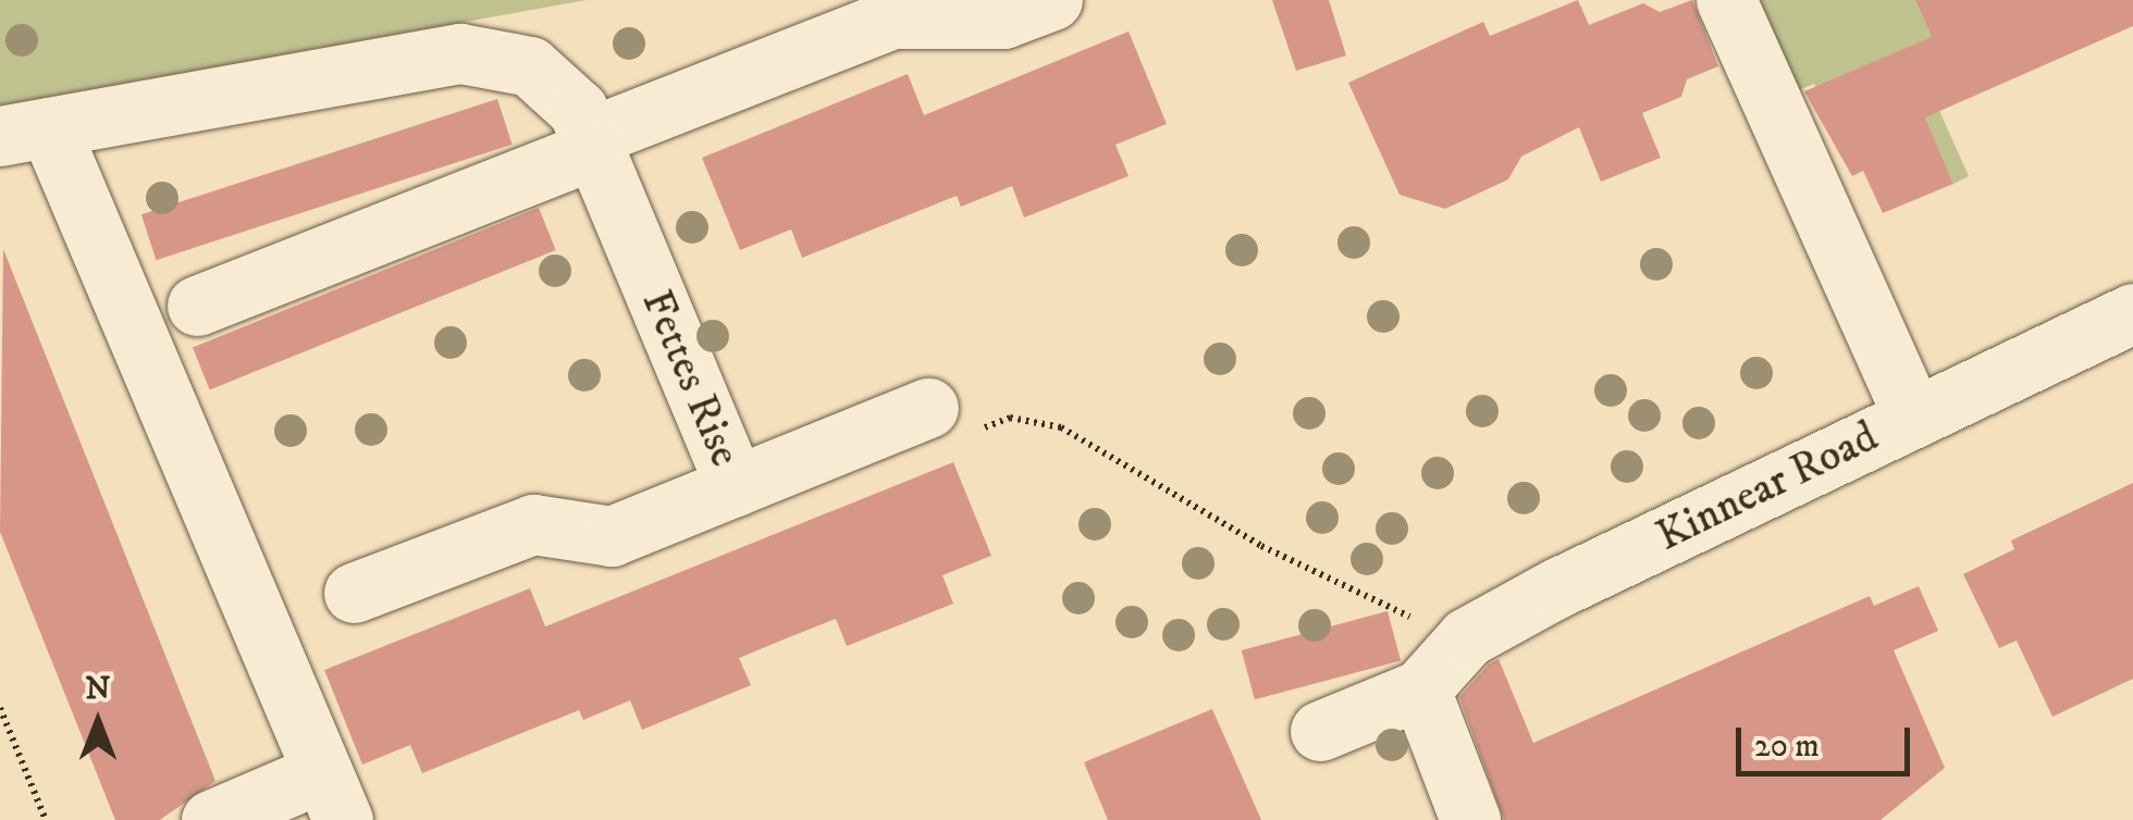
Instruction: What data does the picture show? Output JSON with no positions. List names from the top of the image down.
{
  "streets": {
    "street": ["Fettes Rise", "Kinnear Road"]
  },
  "scale_bar": "20 m",
  "north": "top"
}
